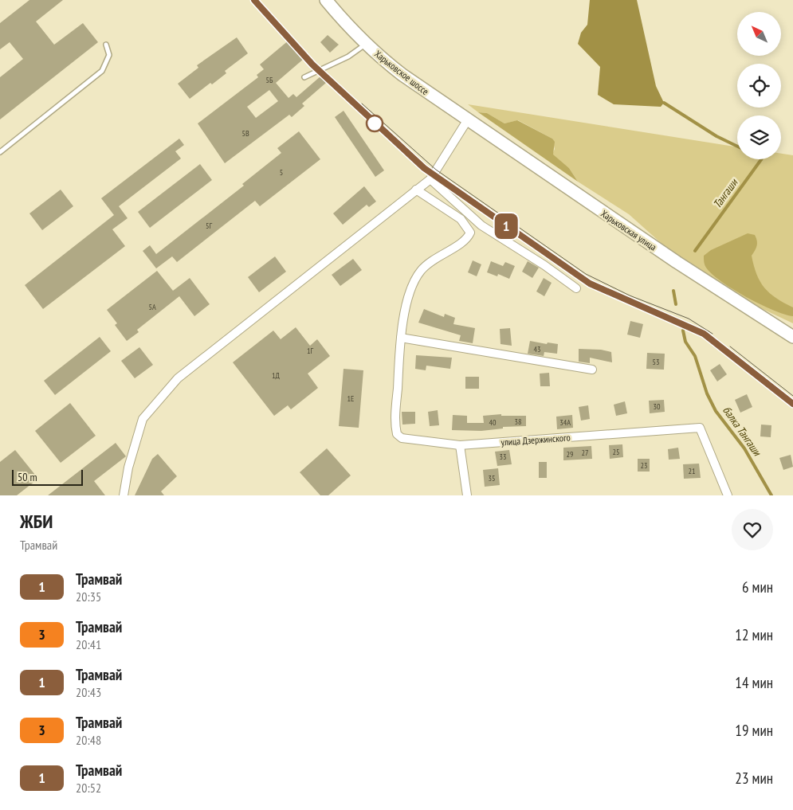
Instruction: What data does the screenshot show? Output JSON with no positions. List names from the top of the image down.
{
  "streets": {
    "main road": ["Харьковское шоссе", "Харьковская улица"],
    "street": ["улица Дзержинского"]
  },
  "crossings": [
    ["Харьковское шоссе", "Харьковская улица"]
  ],
  "water": ["Тангаши", "балка Тангаши"],
  "lines": ["tram line 1"],
  "house_numbers": [
    "5Б",
    "5В",
    "5",
    "5Г",
    "5А",
    "43",
    "1Г",
    "53",
    "1Д",
    "1Е",
    "30",
    "38",
    "40",
    "34А",
    "25",
    "27",
    "29",
    "33",
    "23",
    "21",
    "35"
  ],
  "scale_bar": "50 m",
  "north": "top left",
  "page": {
    "on_map": "1",
    "scale": "50 m",
    "heading": ["ЖБИ", "Трамвай"],
    "list": [
      {
        "mark": "1",
        "name": "Трамвай",
        "note": "20:35",
        "value": "6 мин"
      },
      {
        "mark": "3",
        "name": "Трамвай",
        "note": "20:41",
        "value": "12 мин"
      },
      {
        "mark": "1",
        "name": "Трамвай",
        "note": "20:43",
        "value": "14 мин"
      },
      {
        "mark": "3",
        "name": "Трамвай",
        "note": "20:48",
        "value": "19 мин"
      },
      {
        "mark": "1",
        "name": "Трамвай",
        "note": "20:52",
        "value": "23 мин"
      }
    ]
  }
}
